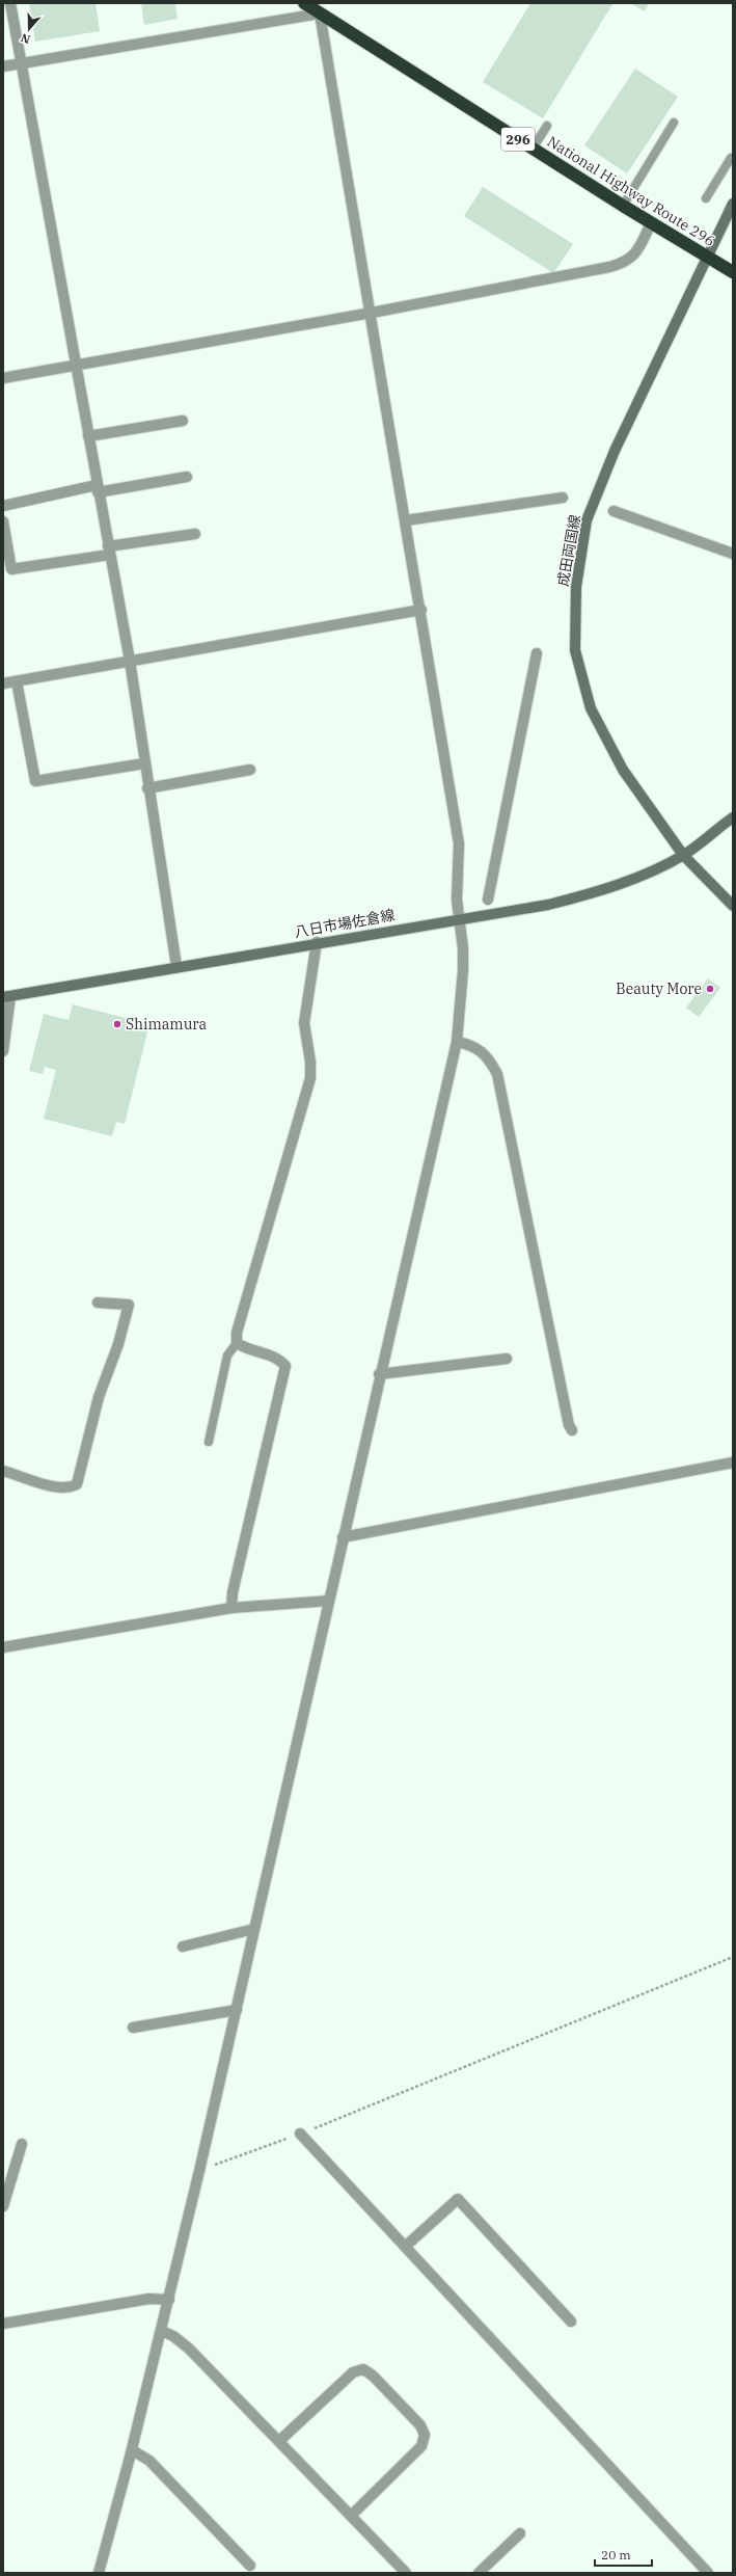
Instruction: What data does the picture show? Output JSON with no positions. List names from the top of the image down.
{
  "streets": {
    "highway": ["296", "National Highway Route 296"],
    "main road": ["成田両国線", "八日市場佐倉線"]
  },
  "crossings": [
    ["National Highway Route 296", "成田両国線"],
    ["成田両国線", "八日市場佐倉線"]
  ],
  "places": ["Beauty More", "Shimamura"],
  "scale_bar": "20 m",
  "north": "bottom"
}
